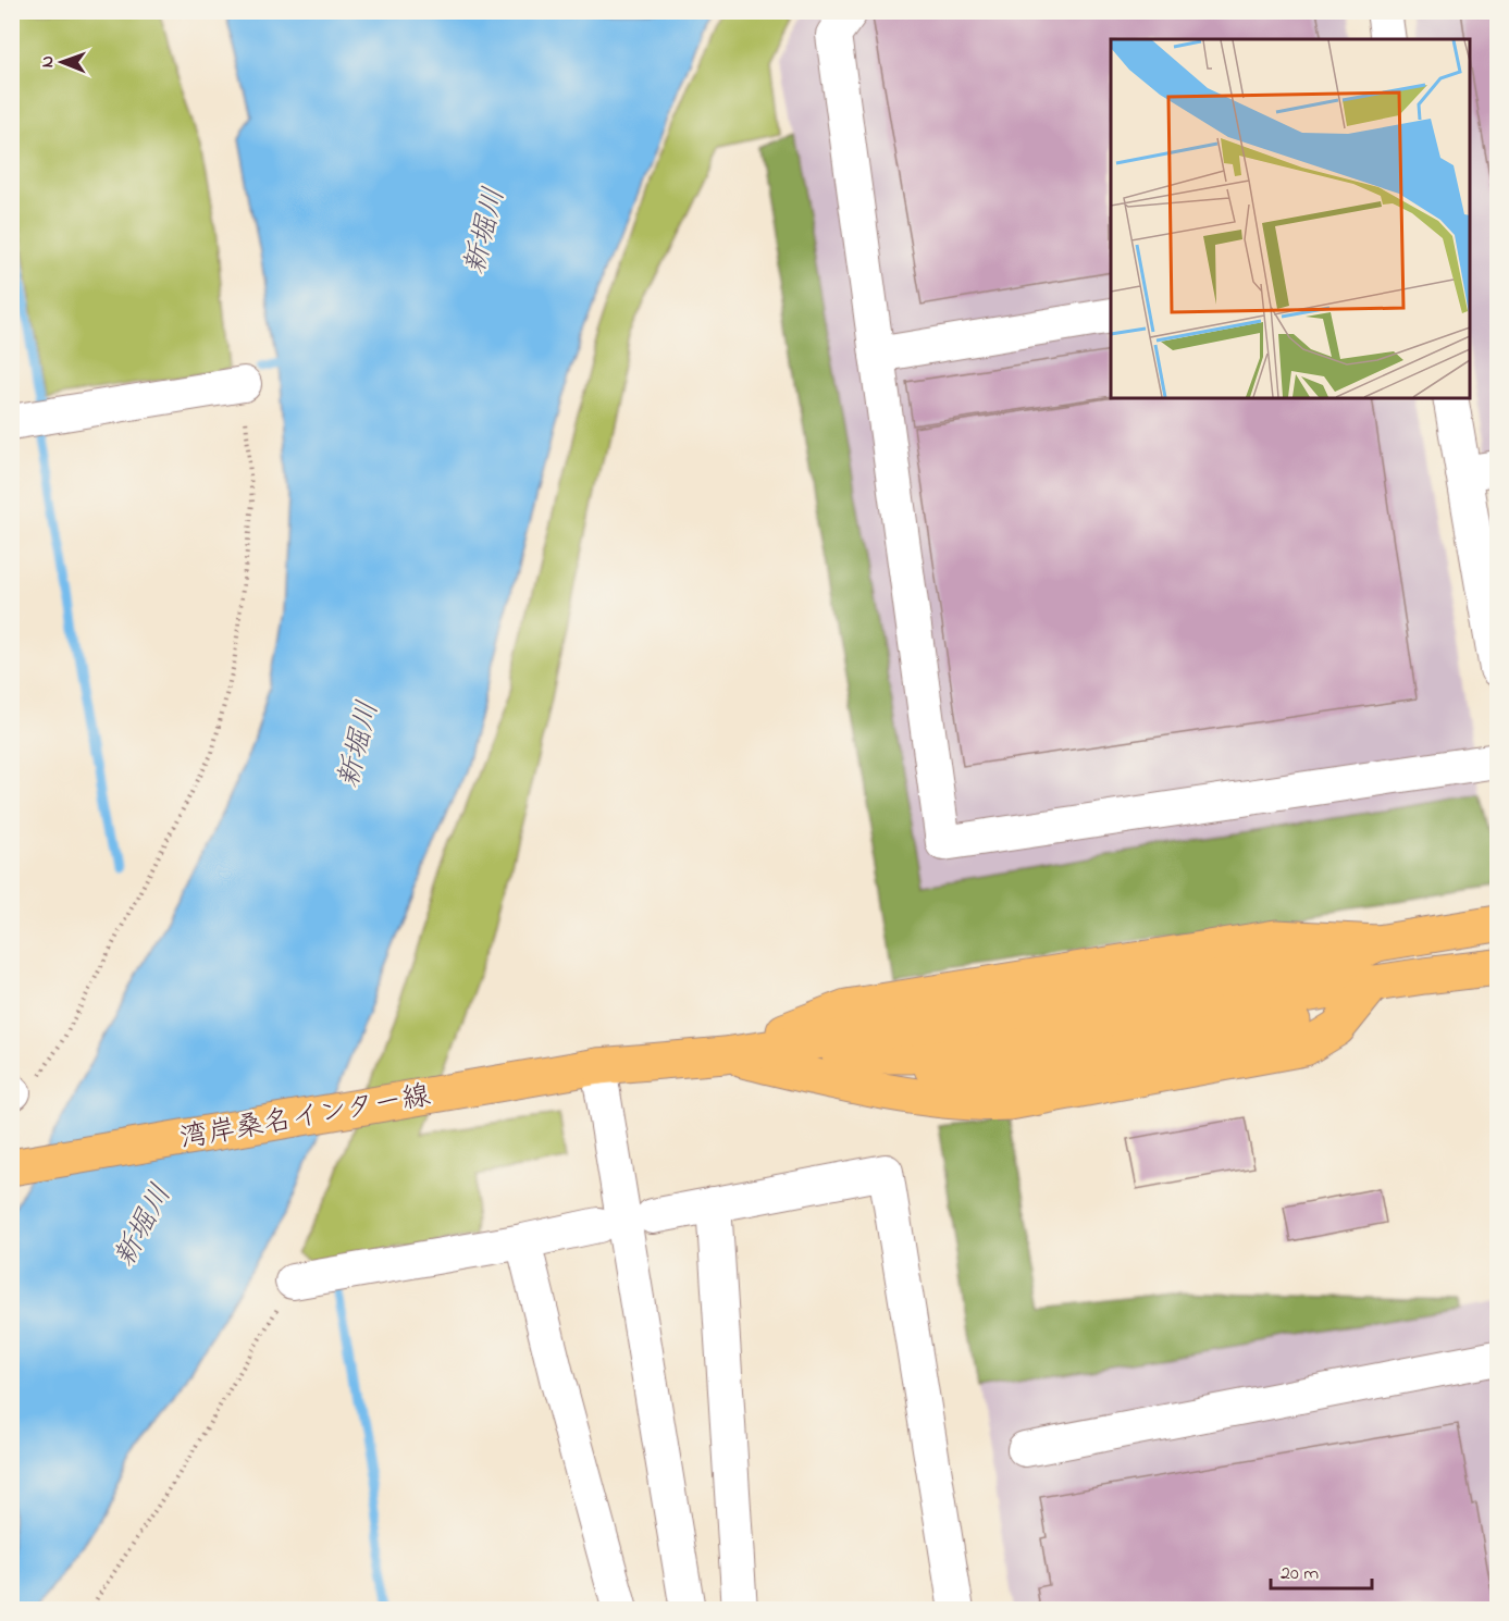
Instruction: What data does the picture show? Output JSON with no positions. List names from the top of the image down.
{
  "streets": {
    "main road": ["湾岸桑名インター線"]
  },
  "water": ["新堀川"],
  "scale_bar": "20 m",
  "north": "left"
}
